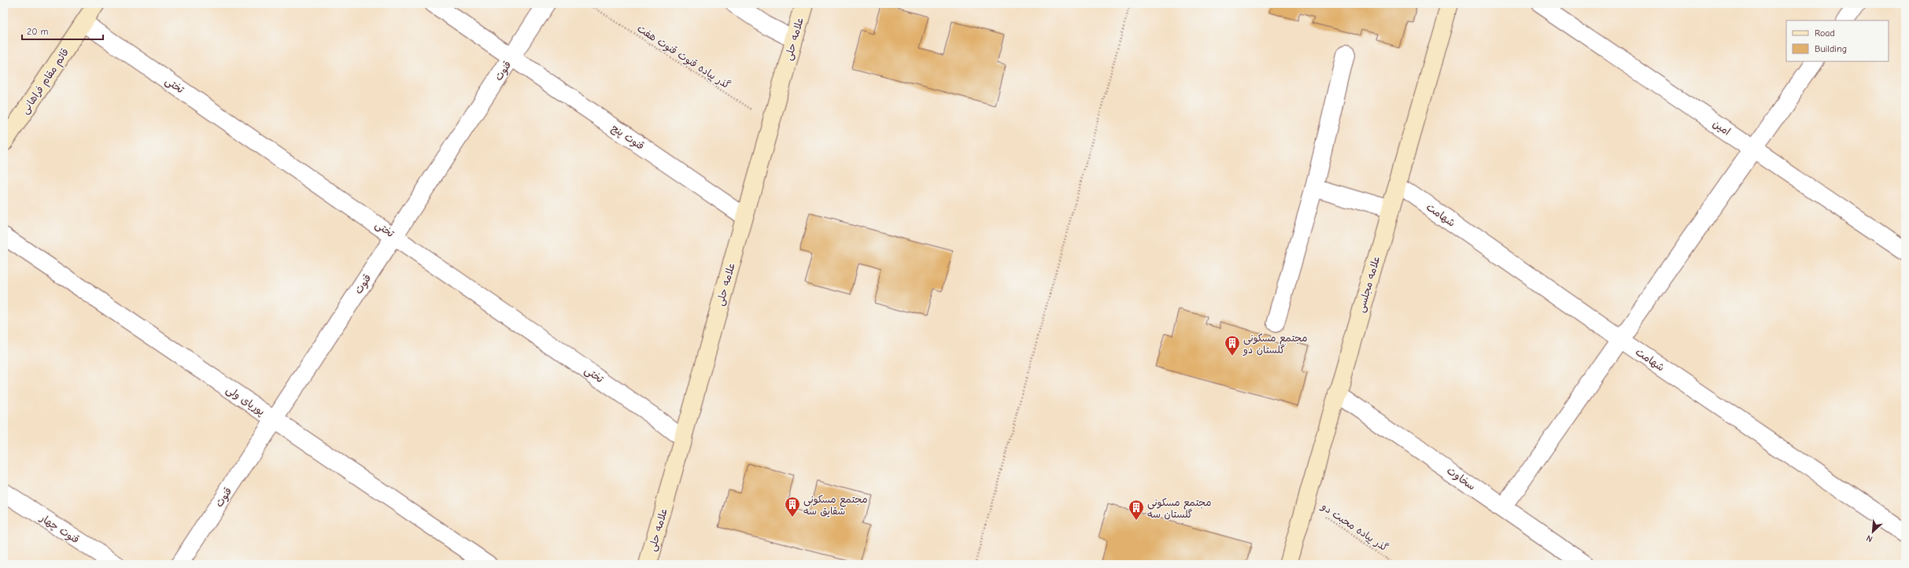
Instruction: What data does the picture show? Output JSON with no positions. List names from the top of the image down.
{
  "streets": {
    "street": [
      "علامه حلی",
      "قنوت",
      "قائم مقام فراهانی",
      "تختی",
      "امین",
      "قنوت پنج",
      "شهامت",
      "علامه مجلسی",
      "پوریای ولی",
      "سخاوت",
      "قنوت چهار"
    ],
    "path": ["گذر پیاده قنوت قنوت هفت", "گذر پیاده محبت دو"]
  },
  "crossings": [
    ["علامه حلی", "گذر پیاده قنوت قنوت هفت"],
    ["علامه حلی", "تختی"],
    ["علامه حلی", "قنوت پنج"],
    ["قنوت", "تختی"],
    ["قنوت", "قنوت پنج"],
    ["قنوت", "پوریای ولی"],
    ["قائم مقام فراهانی", "تختی"],
    ["شهامت", "علامه مجلسی"],
    ["علامه مجلسی", "سخاوت"],
    ["علامه مجلسی", "گذر پیاده محبت دو"]
  ],
  "places": {
    "building": ["مجتمع مسکونی گلستان دو", "مجتمع مسکونی شقایق سه", "مجتمع مسکونی گلستان سه"]
  },
  "legend": ["Road", "Building"],
  "scale_bar": "20 m",
  "north": "bottom left"
}
